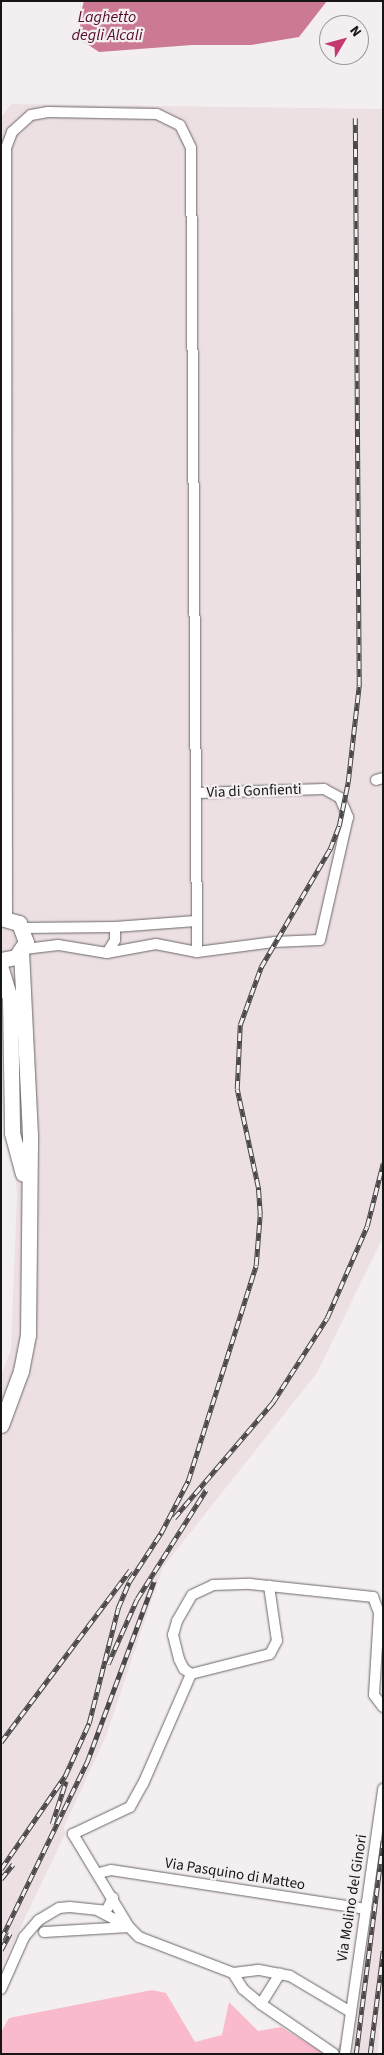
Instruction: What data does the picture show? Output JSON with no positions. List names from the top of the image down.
{
  "streets": {
    "street": ["Via di Gonfienti", "Via Pasquino di Matteo", "Via Molino del Ginori"]
  },
  "crossings": [
    ["Via Pasquino di Matteo", "Via Molino del Ginori"]
  ],
  "water": ["Laghetto degli Alcali"],
  "north": "top right"
}
